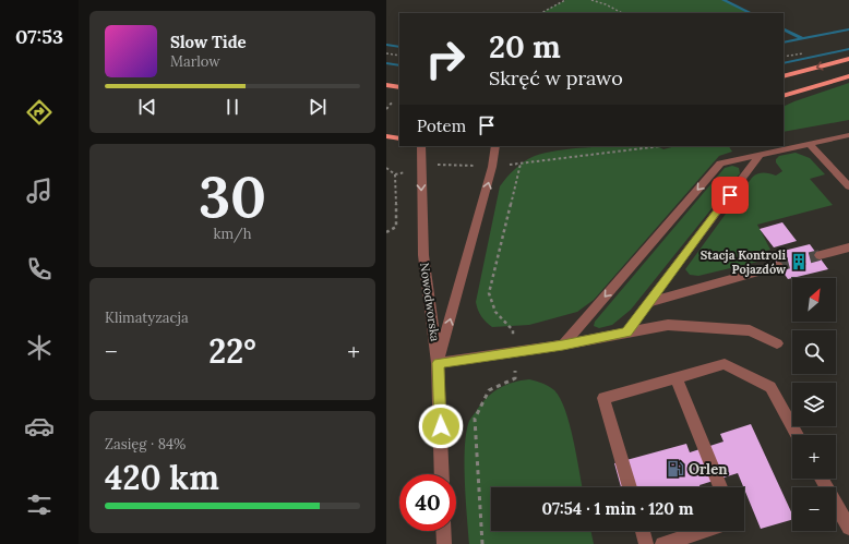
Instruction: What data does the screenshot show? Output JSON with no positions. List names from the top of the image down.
{
  "streets": {
    "street": ["Nowodworska"]
  },
  "places": {
    "building": ["Stacja Kontroli Pojazdów"],
    "fuel station": ["Orlen"]
  },
  "north": "top right",
  "page": {
    "tabs": "07:53",
    "turn": ["20 m", "Skręć w prawo"],
    "song": ["Slow Tide", "Marlow"],
    "then": "Potem",
    "tile": [
      ["30", "km/h"],
      "Klimatyzacja",
      ["Zasięg · 84%", "420 km"]
    ],
    "map_buttons": ["+", "−"],
    "heat": ["−", "22°", "+"],
    "limit": "40",
    "trip": "07:54 · 1 min · 120 m"
  }
}
